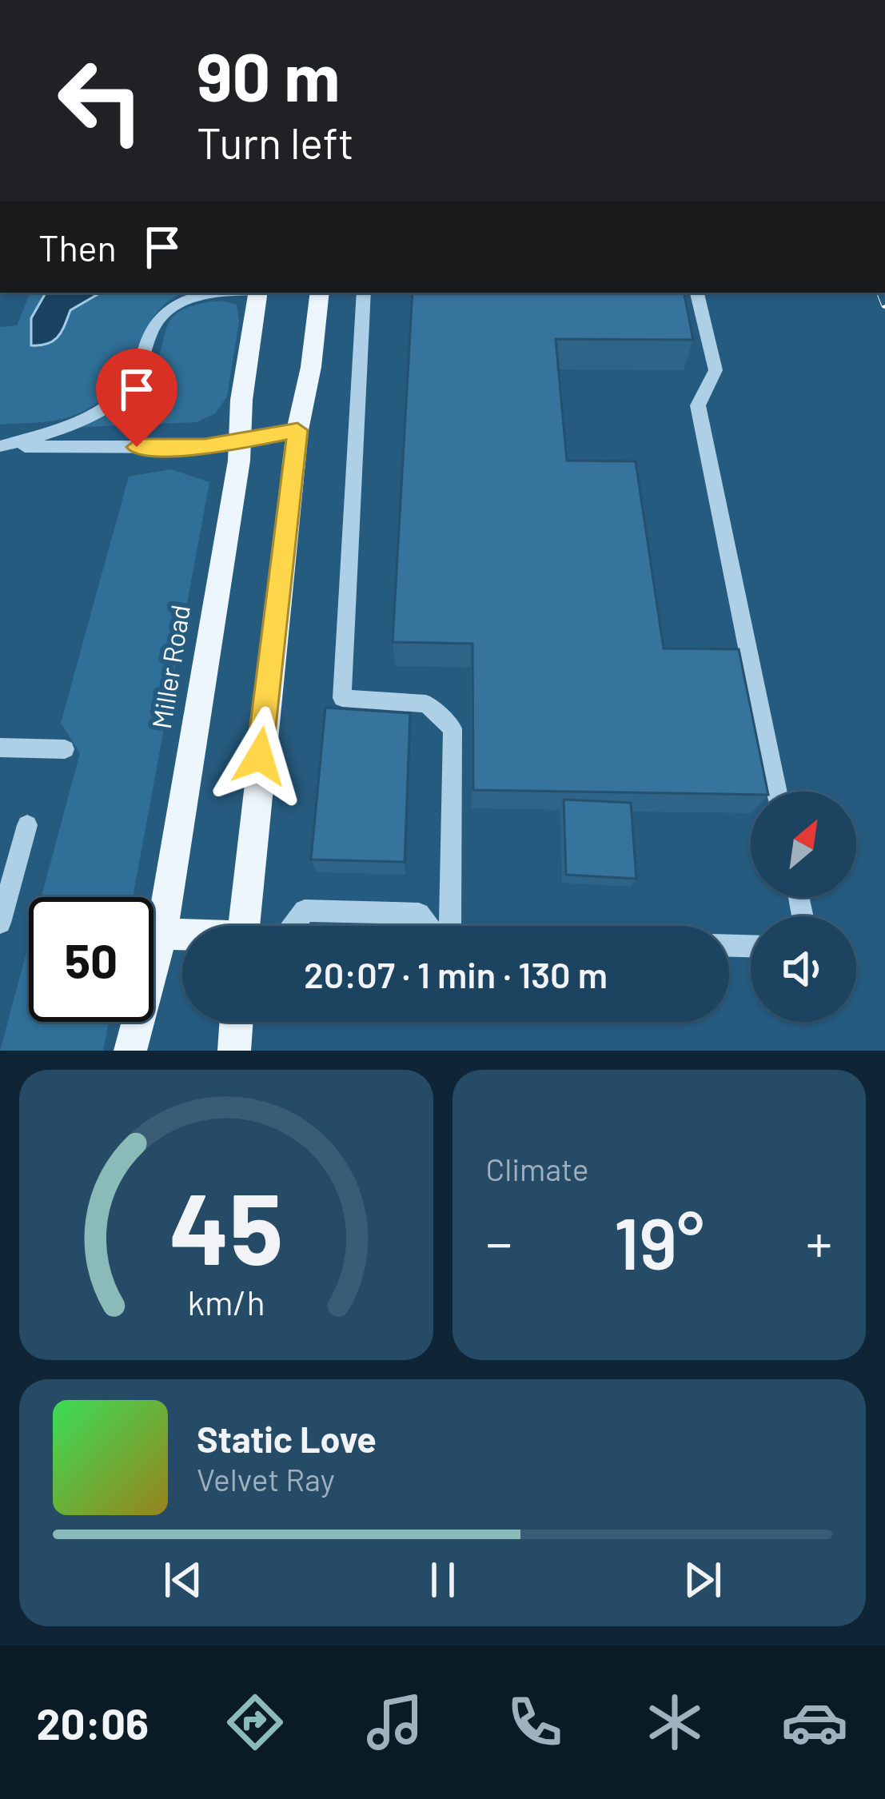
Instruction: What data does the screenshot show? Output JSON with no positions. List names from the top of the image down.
{
  "streets": {
    "main road": ["Miller Road"]
  },
  "north": "top right",
  "page": {
    "turn": ["90 m", "Turn left"],
    "then": "Then",
    "limit": "50",
    "trip": "20:07 · 1 min · 130 m",
    "tile": "Climate",
    "heat": ["−", "19°", "+"],
    "song": ["Static Love", "Velvet Ray"],
    "tabs": "20:06",
    "gauge": ["45", "km/h"]
  }
}
